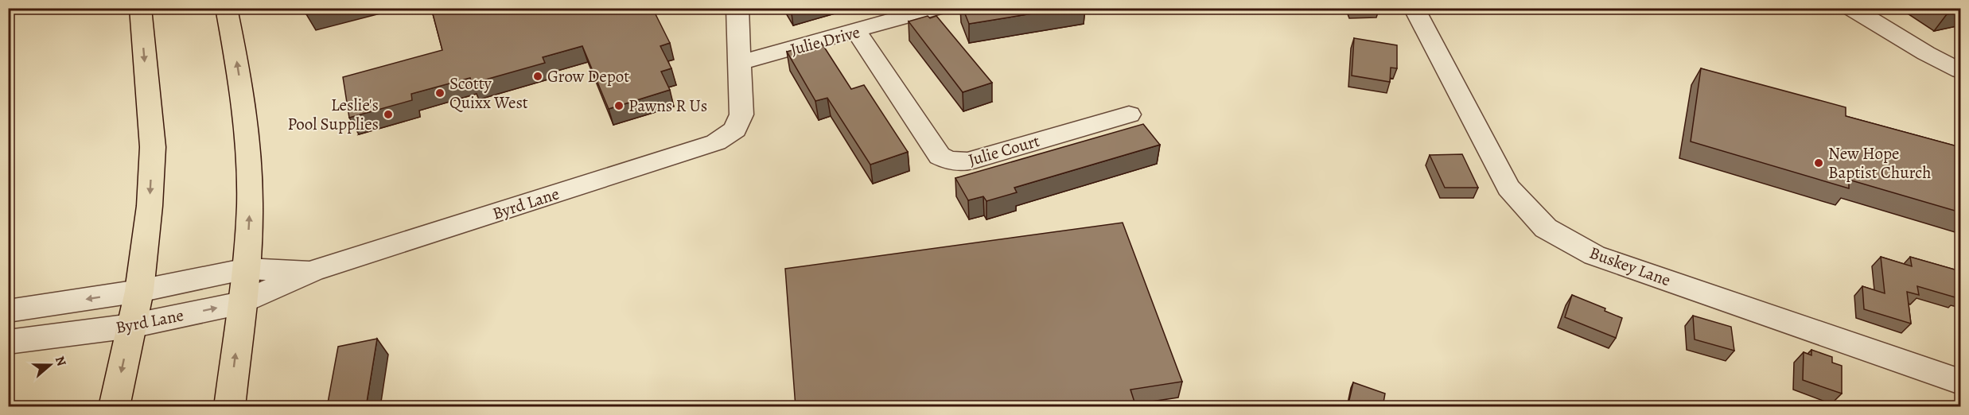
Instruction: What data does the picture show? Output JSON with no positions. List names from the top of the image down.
{
  "streets": {
    "street": [
      "Julie Drive",
      "Julie Court",
      "Byrd Lane",
      "Buskey Lane"
    ]
  },
  "crossings": [
    ["Julie Drive", "Julie Court"],
    ["Julie Drive", "Byrd Lane"]
  ],
  "places": [
    "Grow Depot",
    "Scotty Quixx West",
    "Pawns R Us",
    "Leslie's Pool Supplies",
    "New Hope Baptist Church"
  ],
  "north": "right"
}
